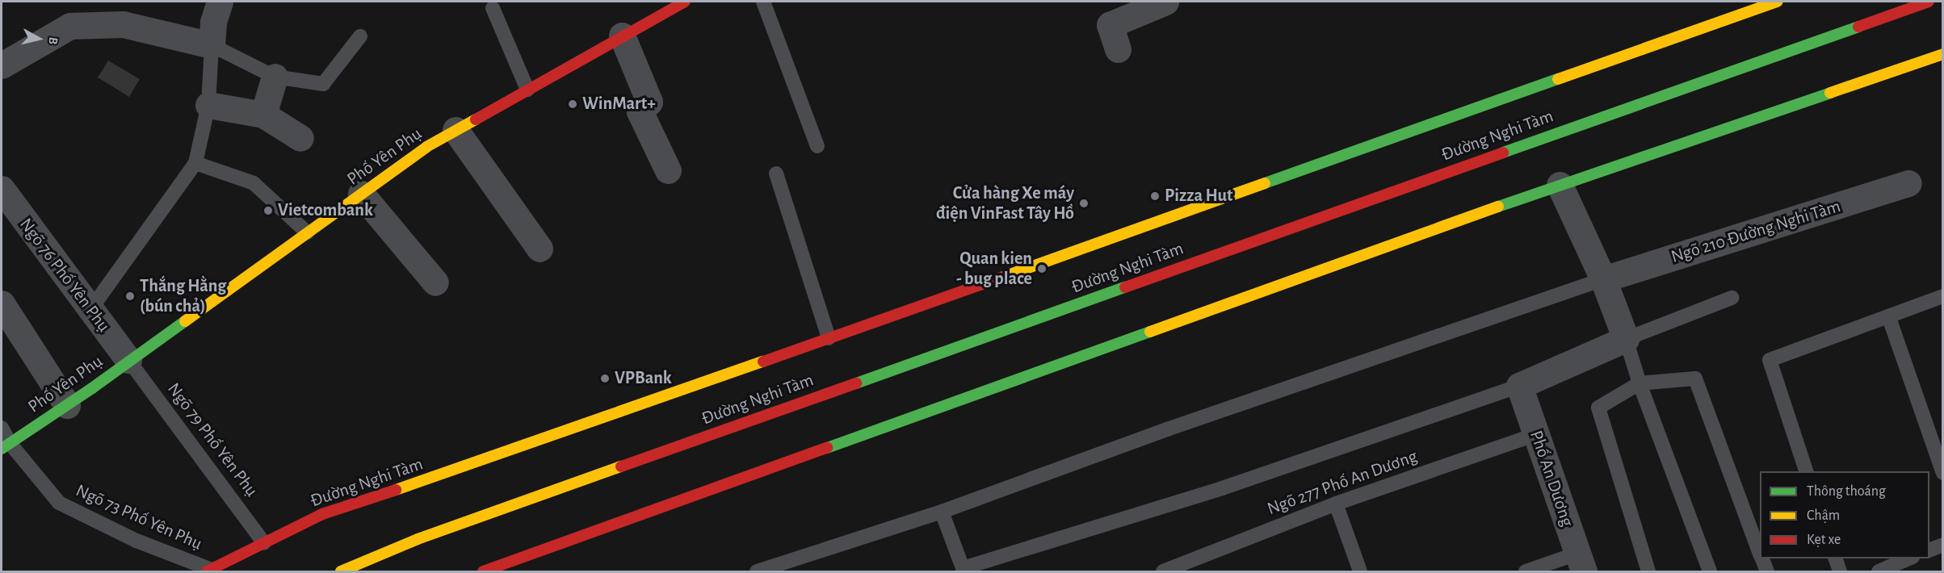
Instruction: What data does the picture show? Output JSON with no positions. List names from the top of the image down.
{
  "streets": {
    "main road": ["Đường Nghi Tàm", "Phố Yên Phụ"],
    "street": ["Ngõ 210 Đường Nghi Tàm", "Ngõ 76 Phố Yên Phụ", "Phố An Dương"],
    "lane": ["Ngõ 79 Phố Yên Phụ", "Ngõ 277 Phố An Dương", "Ngõ 73 Phố Yên Phụ"]
  },
  "crossings": [
    ["Đường Nghi Tàm", "Ngõ 79 Phố Yên Phụ"],
    ["Đường Nghi Tàm", "Ngõ 73 Phố Yên Phụ"],
    ["Phố Yên Phụ", "Ngõ 76 Phố Yên Phụ"],
    ["Phố Yên Phụ", "Ngõ 79 Phố Yên Phụ"],
    ["Phố Yên Phụ", "Ngõ 73 Phố Yên Phụ"],
    ["Ngõ 76 Phố Yên Phụ", "Ngõ 79 Phố Yên Phụ"],
    ["Phố An Dương", "Ngõ 277 Phố An Dương"]
  ],
  "places": [
    "WinMart+",
    "Pizza Hut",
    "Cửa hàng Xe máy điện VinFast Tây Hồ",
    "Vietcombank",
    "Quan kien - bug place",
    "Thắng Hằng (bún chả)",
    "VPBank"
  ],
  "legend": ["Thông thoáng", "Chậm", "Kẹt xe"],
  "north": "right"
}
